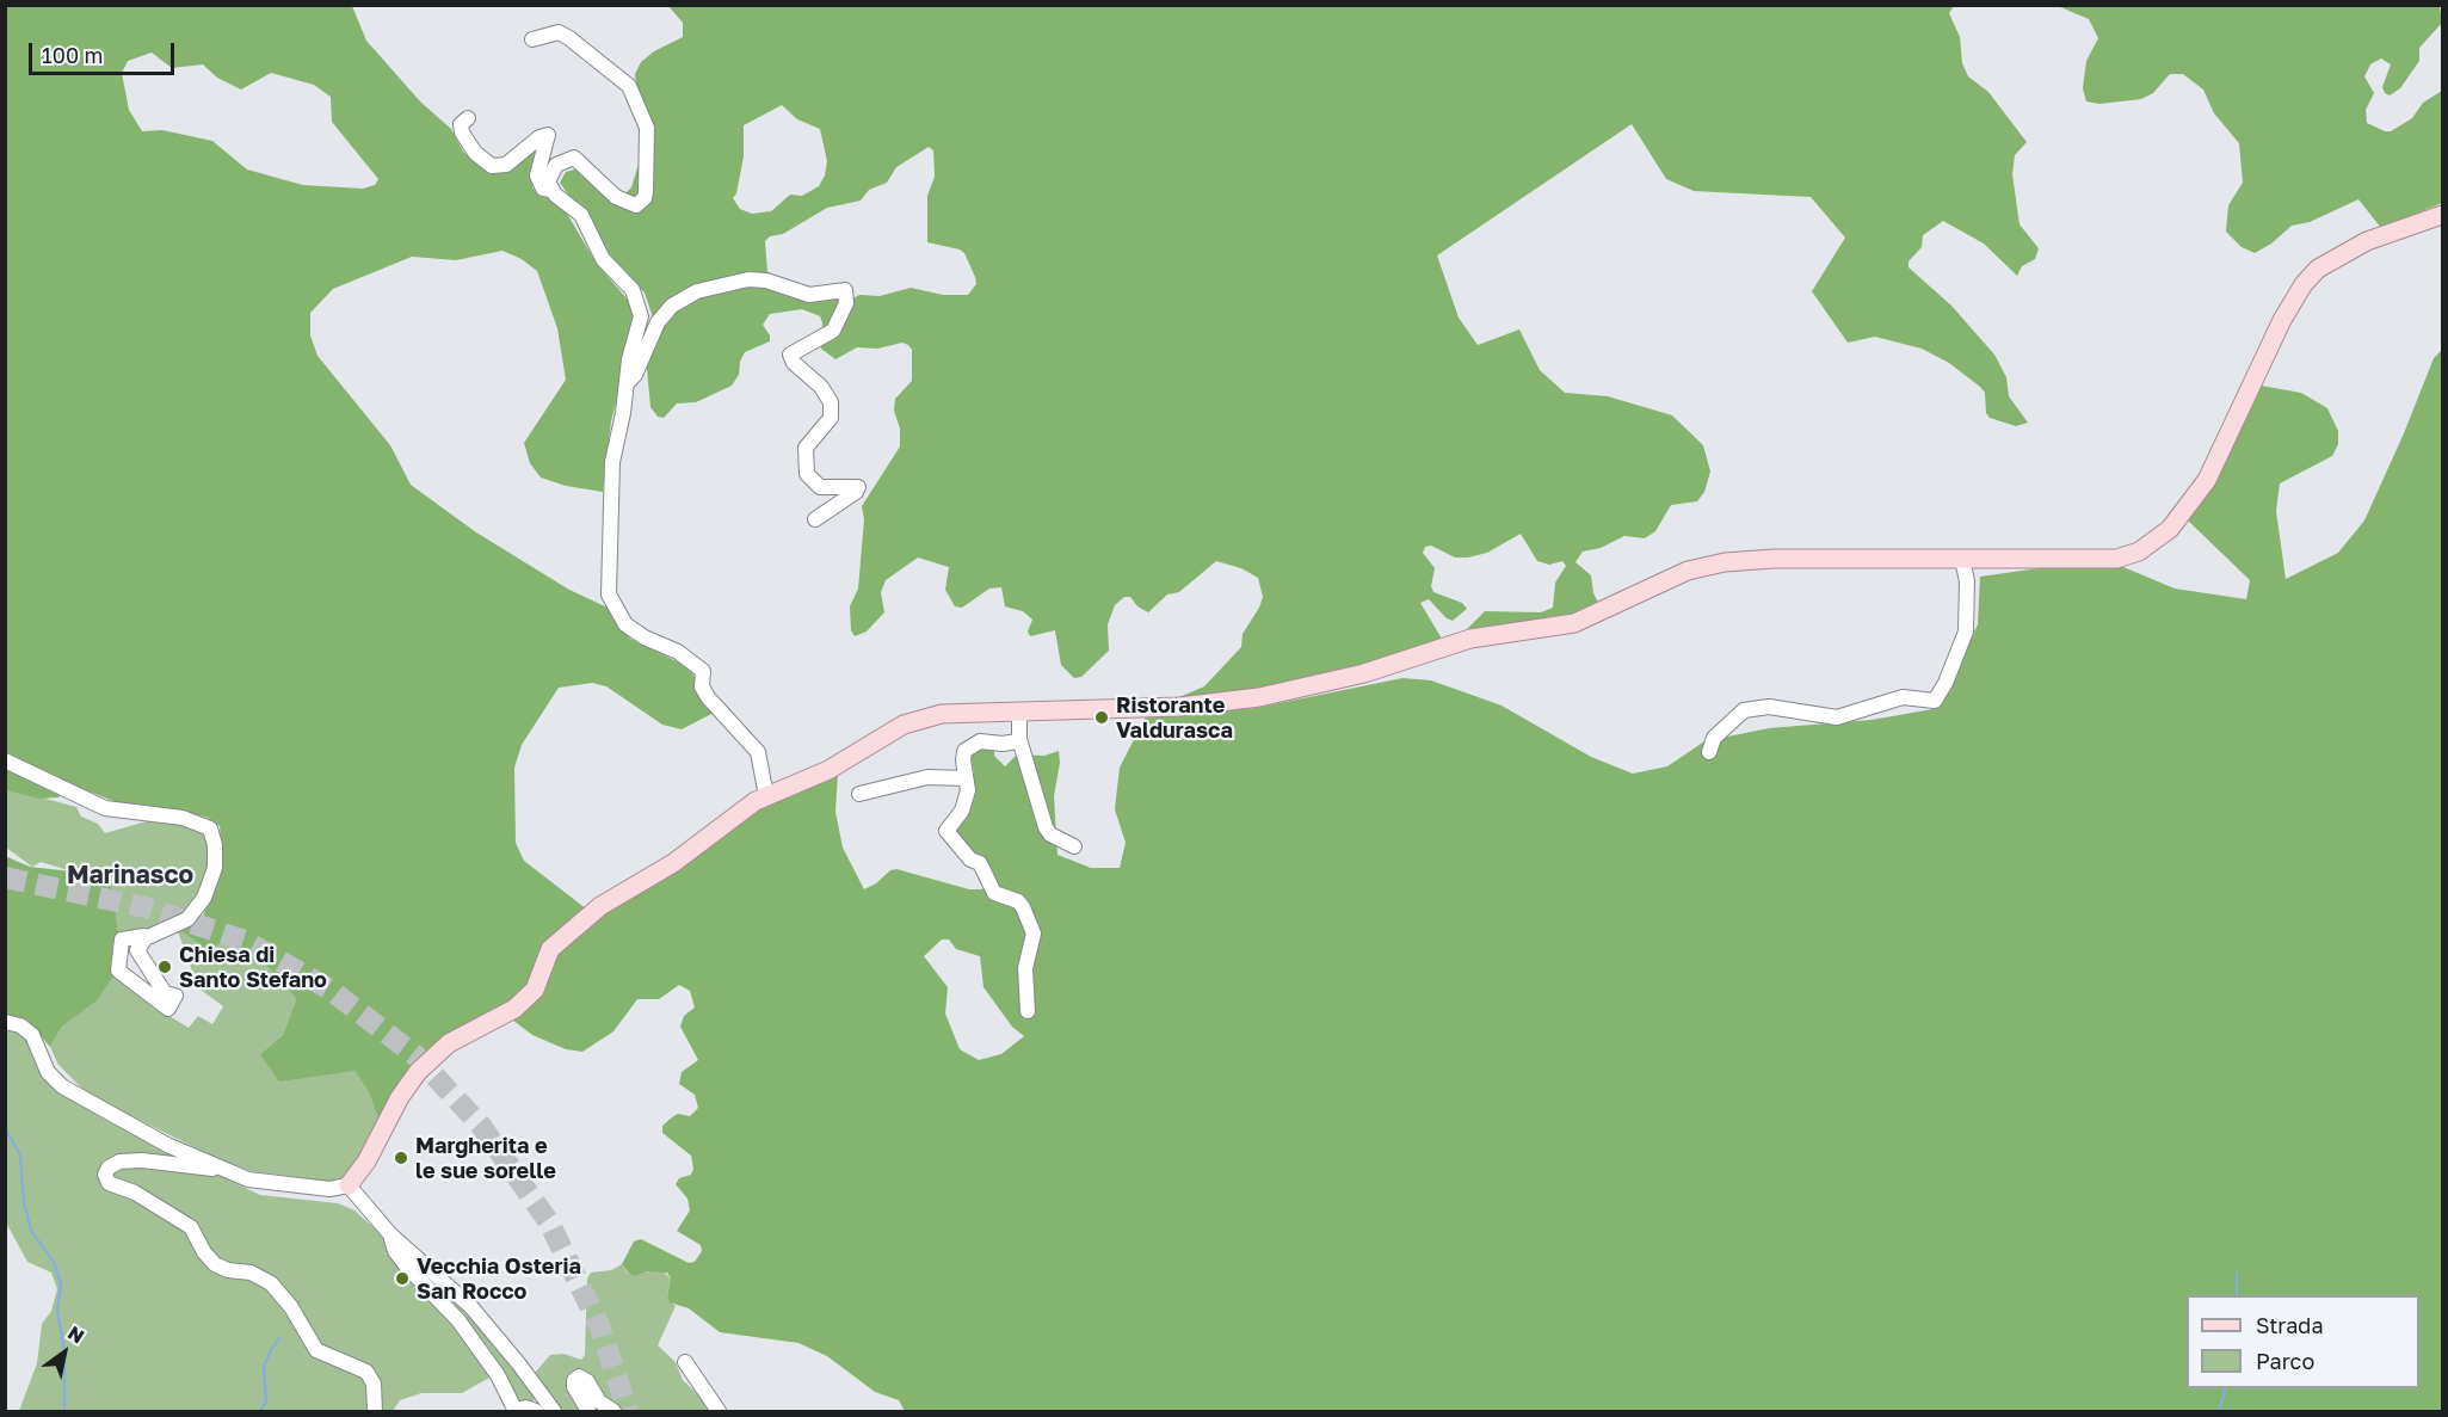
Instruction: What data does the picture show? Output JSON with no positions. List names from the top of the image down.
{
  "districts": ["Marinasco"],
  "places": [
    "Ristorante Valdurasca",
    "Chiesa di Santo Stefano",
    "Margherita e le sue sorelle",
    "Vecchia Osteria San Rocco"
  ],
  "legend": ["Strada", "Parco"],
  "scale_bar": "100 m",
  "north": "top right"
}
